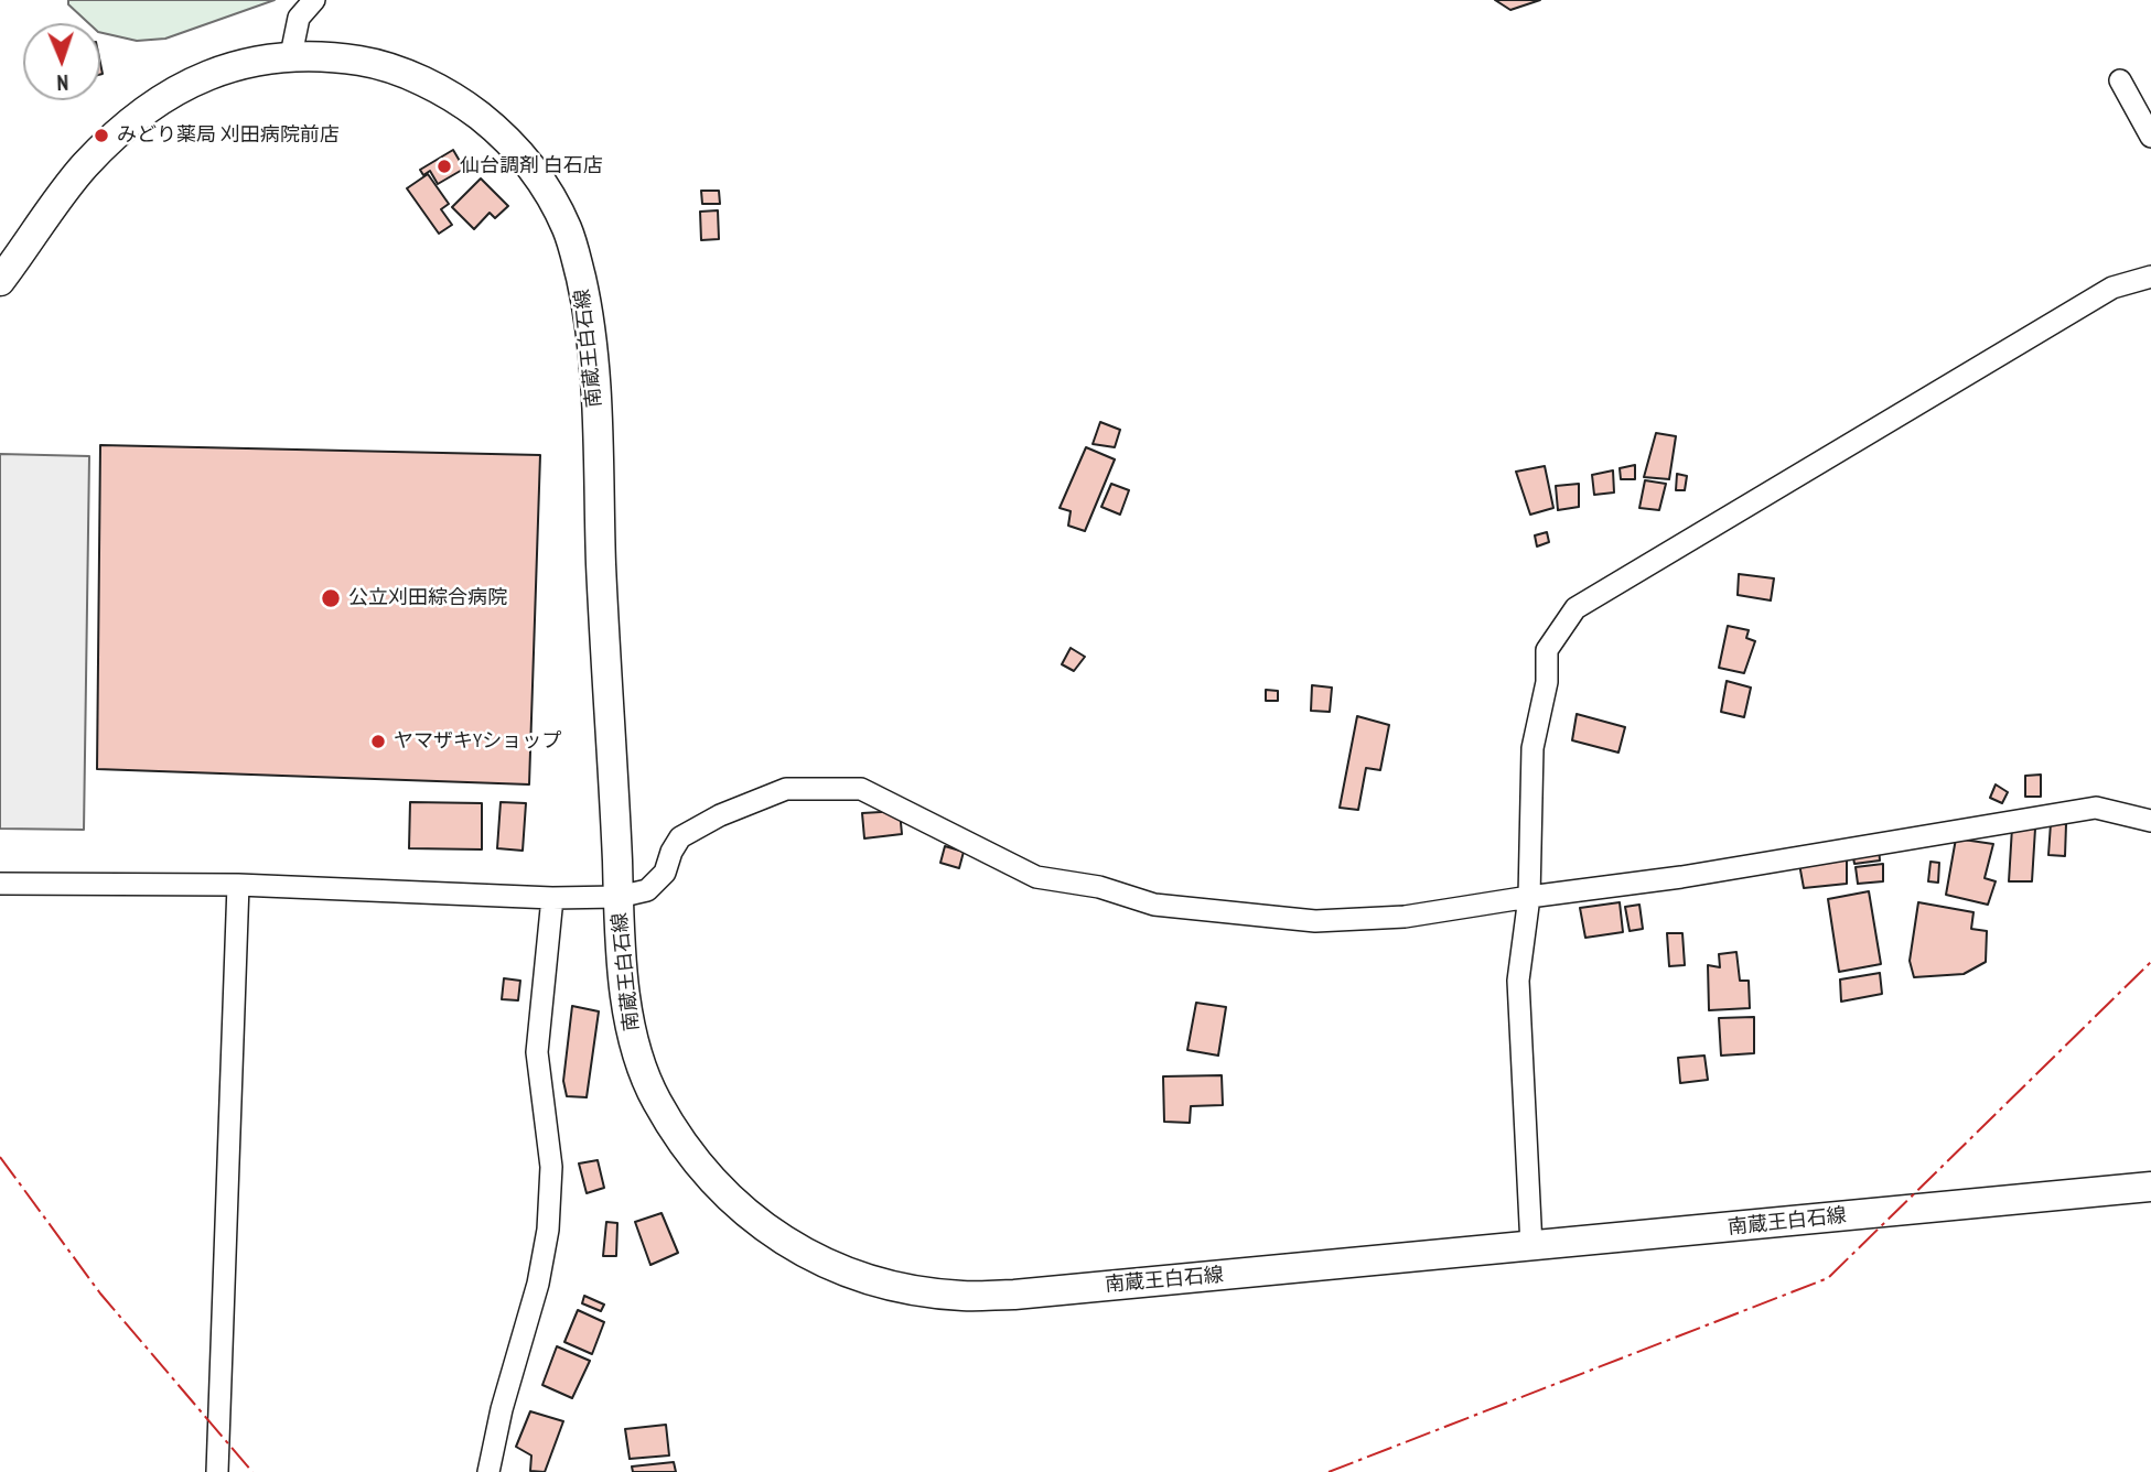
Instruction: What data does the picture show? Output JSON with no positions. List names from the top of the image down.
{
  "streets": {
    "main road": ["南蔵王白石線"]
  },
  "places": [
    "みどり薬局 刈田病院前店",
    "仙台調剤 白石店",
    "公立刈田綜合病院",
    "ヤマザキYショップ"
  ],
  "north": "bottom"
}
